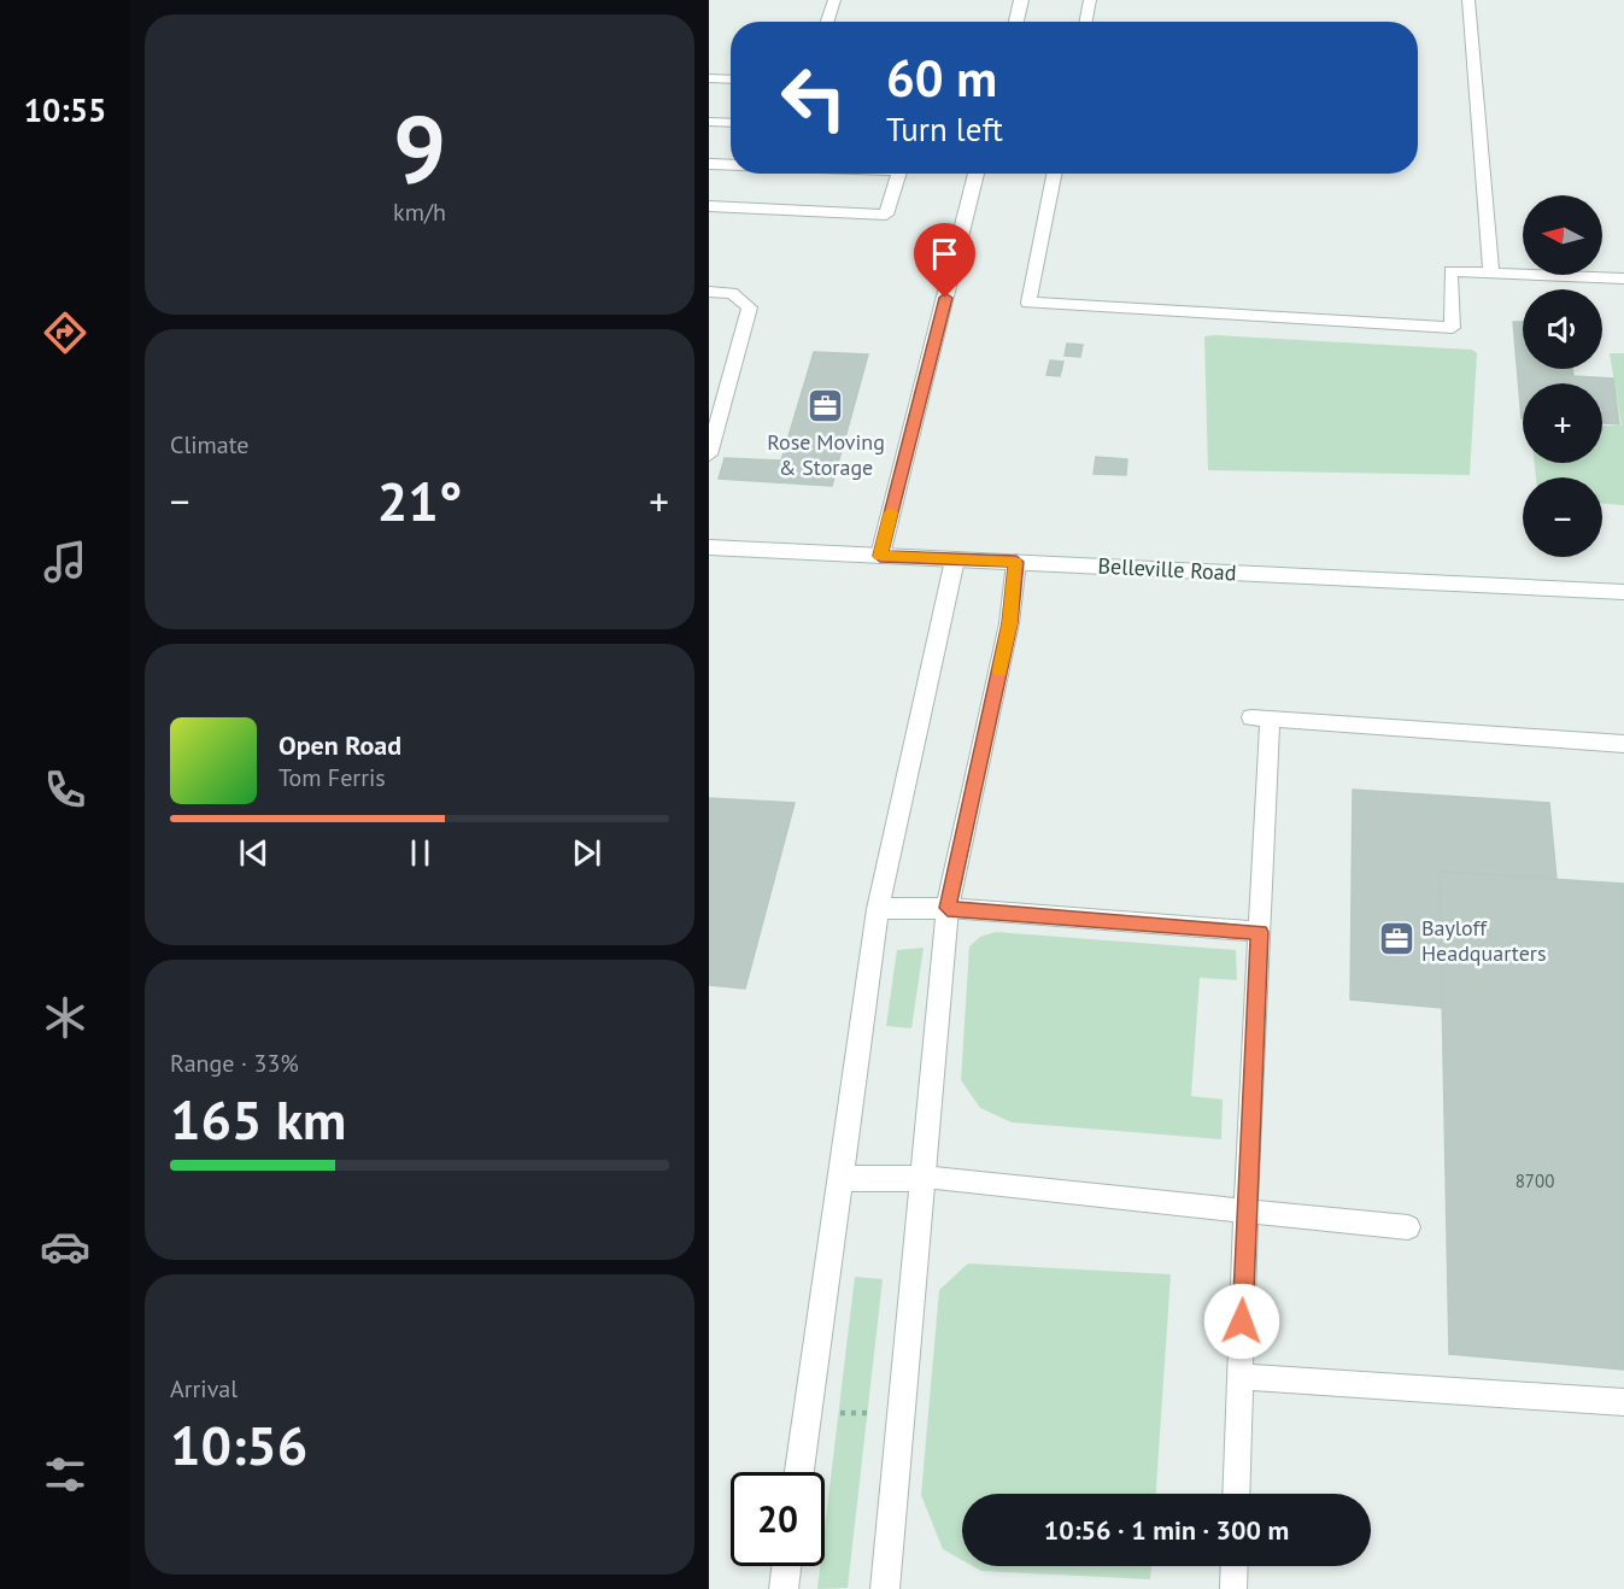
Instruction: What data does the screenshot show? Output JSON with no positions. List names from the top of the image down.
{
  "streets": {
    "street": ["Belleville Road"]
  },
  "places": {
    "office": ["Rose Moving & Storage", "Bayloff Headquarters"]
  },
  "house_numbers": ["8700"],
  "north": "left",
  "page": {
    "tabs": "10:55",
    "tile": [
      ["9", "km/h"],
      "Climate",
      ["Range · 33%", "165 km"],
      ["Arrival", "10:56"]
    ],
    "turn": ["60 m", "Turn left"],
    "map_buttons": ["+", "−"],
    "heat": ["−", "21°", "+"],
    "song": ["Open Road", "Tom Ferris"],
    "limit": "20",
    "trip": "10:56 · 1 min · 300 m"
  }
}
